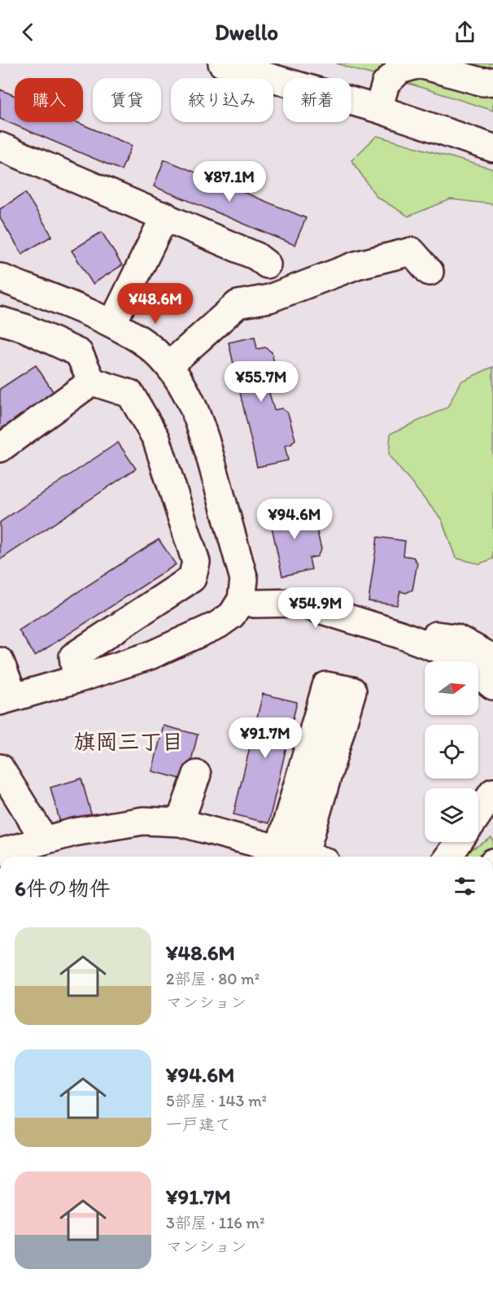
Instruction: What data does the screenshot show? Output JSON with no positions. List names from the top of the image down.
{
  "districts": ["旗岡三丁目"],
  "north": "right",
  "page": {
    "header": "Dwello",
    "chip": [
      "購入",
      "賃貸",
      "絞り込み",
      "新着"
    ],
    "price": [
      "¥87.1M",
      "¥48.6M",
      "¥55.7M",
      "¥94.6M",
      "¥54.9M",
      "¥91.7M"
    ],
    "heading": "6件の物件",
    "list": [
      {
        "name": "¥48.6M",
        "note": "2部屋 · 80 m² · マンション"
      },
      {
        "name": "¥94.6M",
        "note": "5部屋 · 143 m² · 一戸建て"
      },
      {
        "name": "¥91.7M",
        "note": "3部屋 · 116 m² · マンション"
      }
    ]
  }
}
